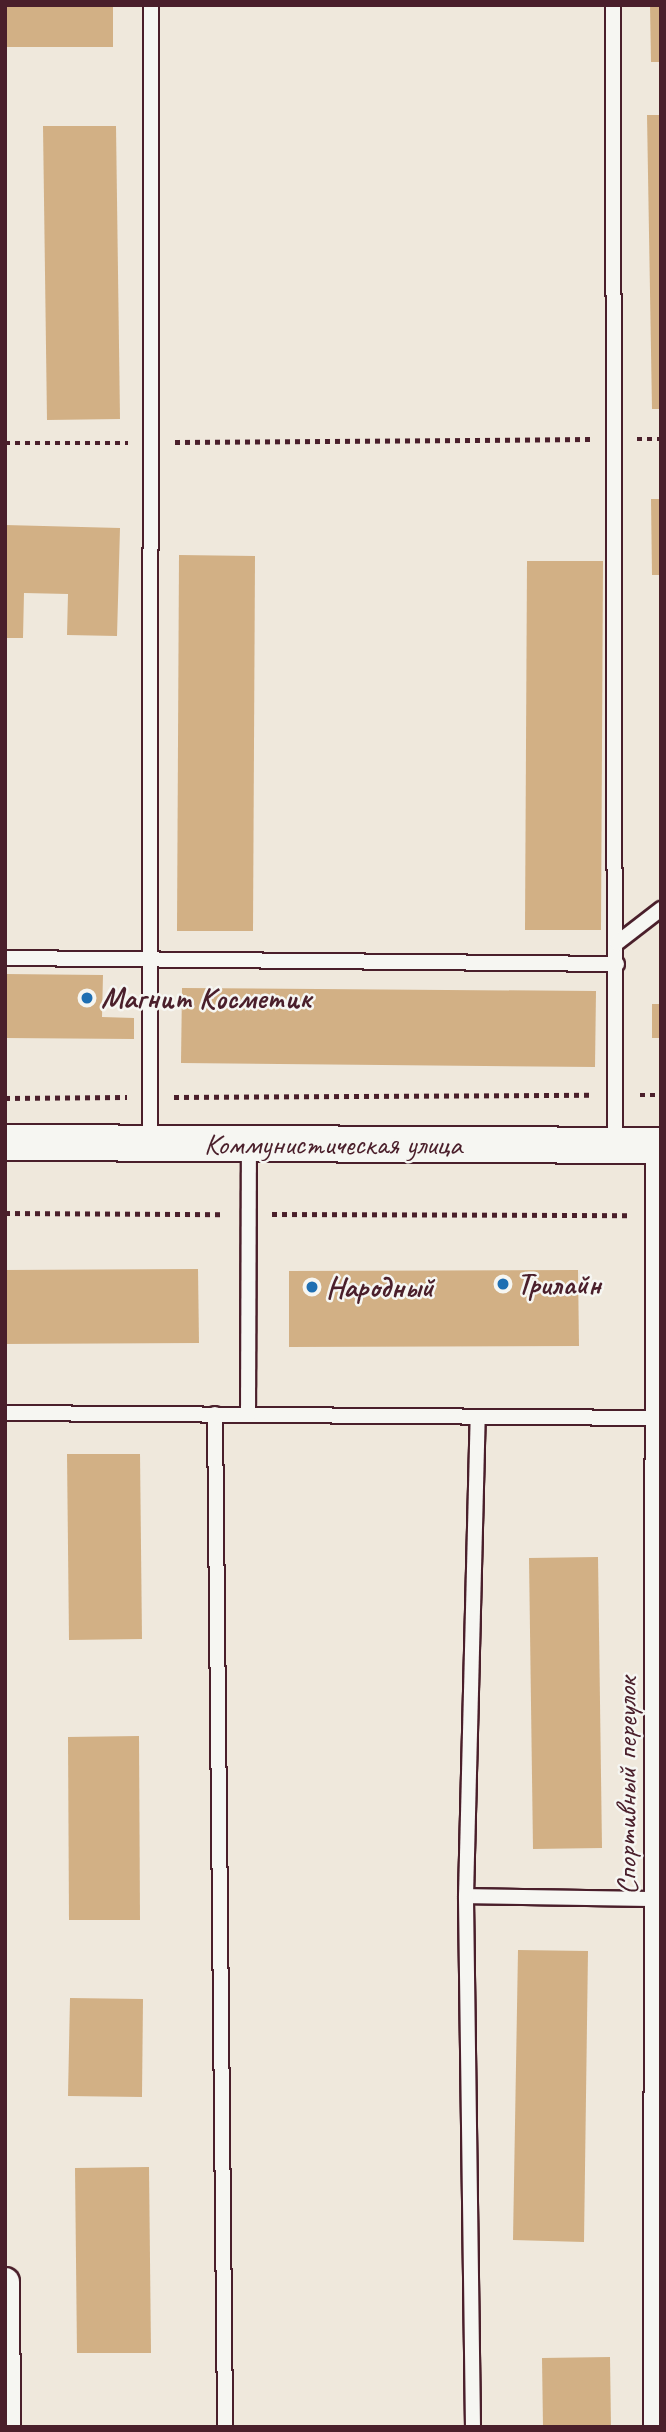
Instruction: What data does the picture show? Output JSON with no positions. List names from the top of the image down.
{
  "streets": {
    "street": ["Коммунистическая улица", "Спортивный переулок"]
  },
  "crossings": [
    ["Коммунистическая улица", "Спортивный переулок"]
  ],
  "places": ["Магнит Косметик", "Трилайн", "Народный"]
}
